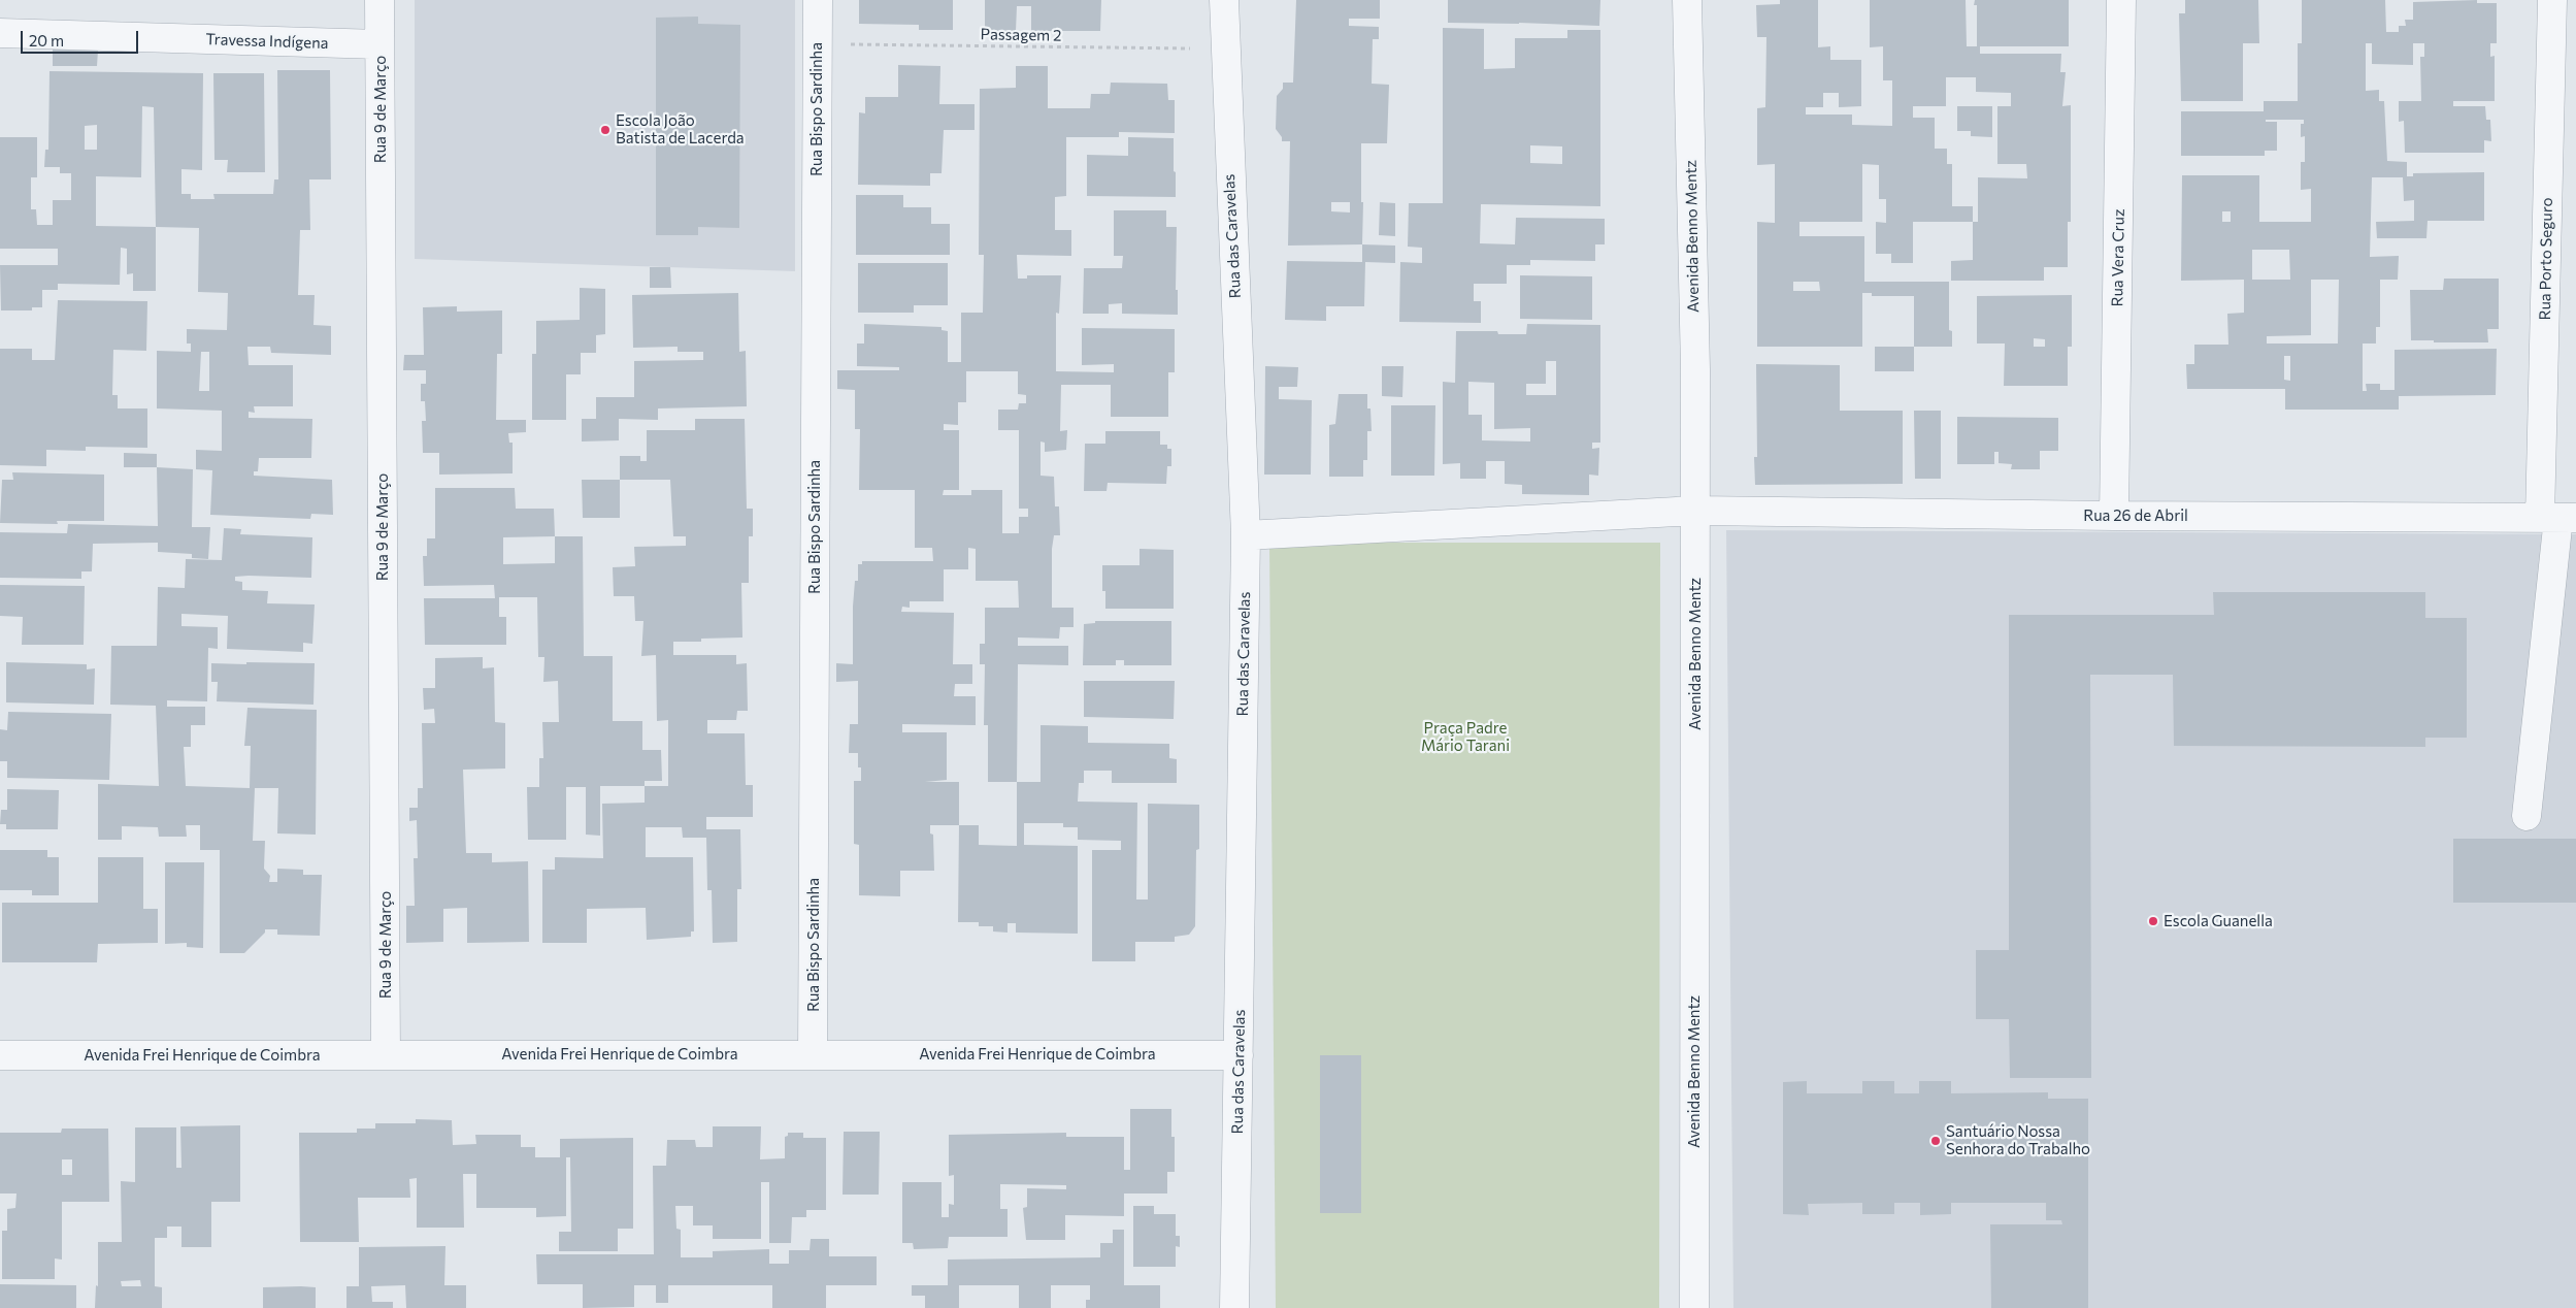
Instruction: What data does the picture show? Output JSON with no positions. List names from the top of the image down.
{
  "streets": {
    "street": [
      "Travessa Indígena",
      "Rua 9 de Março",
      "Rua Bispo Sardinha",
      "Rua das Caravelas",
      "Avenida Benno Mentz",
      "Rua Vera Cruz",
      "Rua Porto Seguro",
      "Rua 26 de Abril",
      "Avenida Frei Henrique de Coimbra"
    ],
    "path": ["Passagem 2"]
  },
  "crossings": [
    ["Passagem 2", "Rua Bispo Sardinha"],
    ["Passagem 2", "Rua das Caravelas"],
    ["Travessa Indígena", "Rua 9 de Março"],
    ["Rua 9 de Março", "Avenida Frei Henrique de Coimbra"],
    ["Rua Bispo Sardinha", "Avenida Frei Henrique de Coimbra"],
    ["Rua das Caravelas", "Avenida Frei Henrique de Coimbra"],
    ["Avenida Benno Mentz", "Rua 26 de Abril"],
    ["Rua Vera Cruz", "Rua 26 de Abril"],
    ["Rua Porto Seguro", "Rua 26 de Abril"]
  ],
  "parks": ["Praça Padre Mário Tarani"],
  "places": ["Escola João Batista de Lacerda", "Escola Guanella", "Santuário Nossa Senhora do Trabalho"],
  "scale_bar": "20 m"
}
